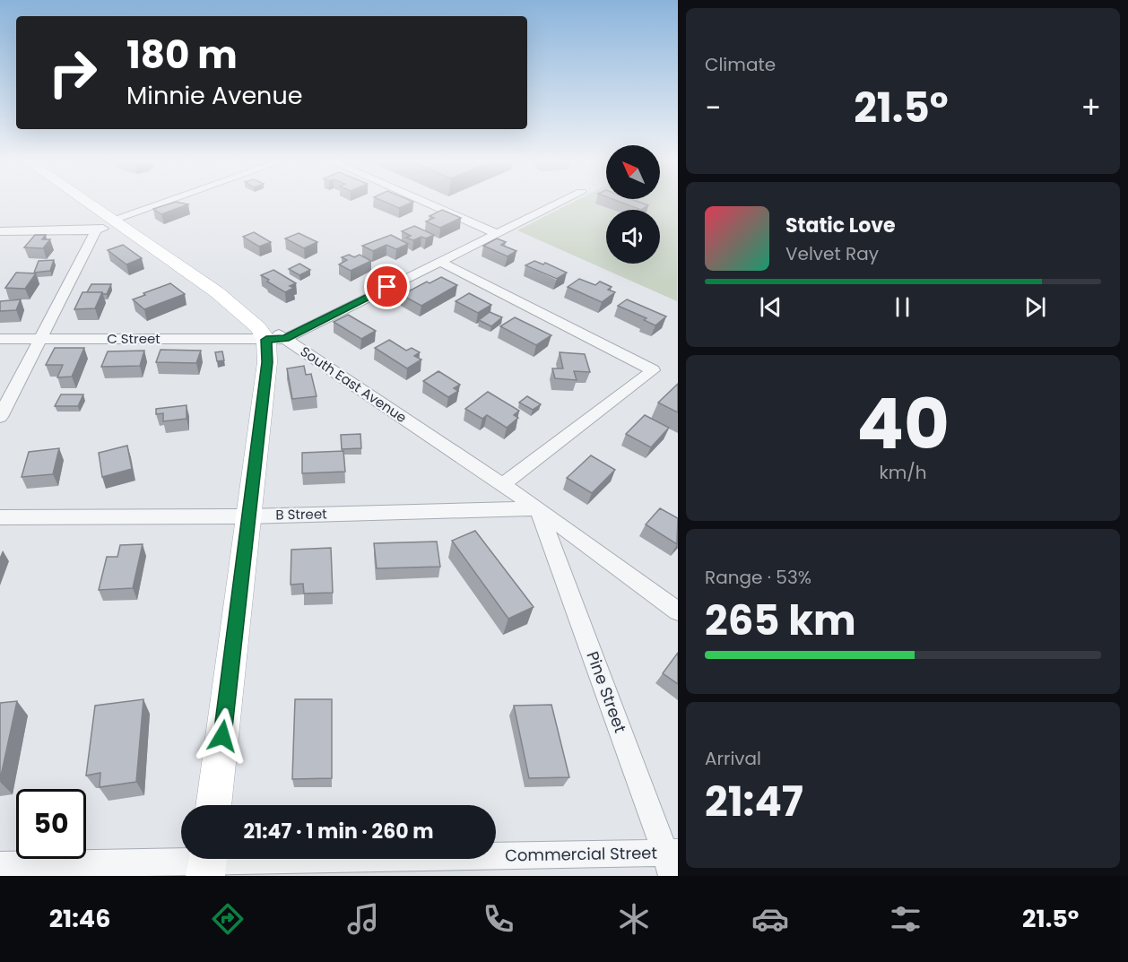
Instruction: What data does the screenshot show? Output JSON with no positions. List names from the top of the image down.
{
  "streets": {
    "street": [
      "C Street",
      "South East Avenue",
      "B Street",
      "Pine Street",
      "Commercial Street"
    ]
  },
  "crossings": [
    ["C Street", "South East Avenue"],
    ["South East Avenue", "B Street"],
    ["South East Avenue", "Pine Street"],
    ["B Street", "Pine Street"],
    ["Pine Street", "Commercial Street"]
  ],
  "north": "top left",
  "page": {
    "tile": [
      "Climate",
      ["40", "km/h"],
      ["Range · 53%", "265 km"],
      ["Arrival", "21:47"]
    ],
    "turn": ["180 m", "Minnie Avenue"],
    "heat": ["−", "21.5°", "+"],
    "song": ["Static Love", "Velvet Ray"],
    "limit": "50",
    "trip": "21:47 · 1 min · 260 m",
    "tabs": ["21:46", "21.5°"]
  }
}
